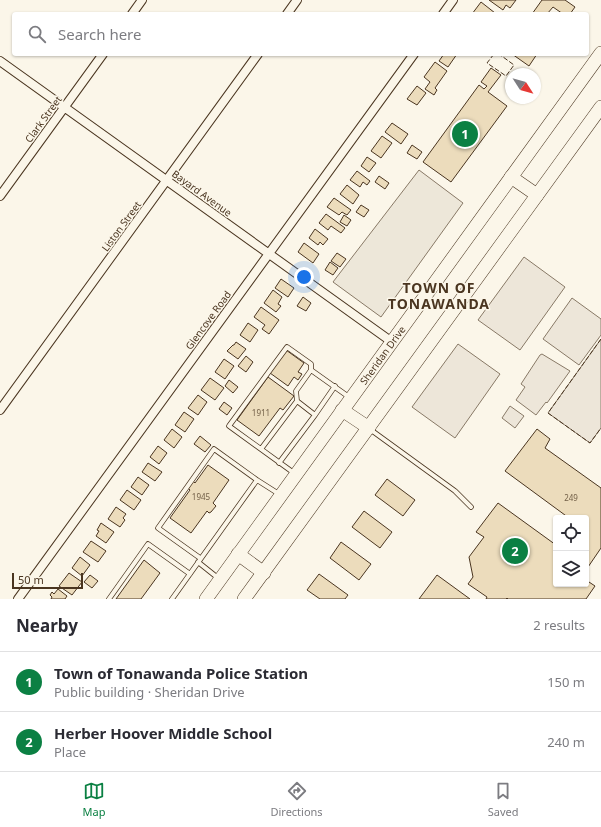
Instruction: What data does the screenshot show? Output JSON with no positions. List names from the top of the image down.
{
  "streets": {
    "main road": ["Sheridan Drive"],
    "street": [
      "Clark Street",
      "Bayard Avenue",
      "Liston Street",
      "Glencove Road"
    ]
  },
  "crossings": [
    ["Clark Street", "Bayard Avenue"],
    ["Bayard Avenue", "Liston Street"],
    ["Bayard Avenue", "Glencove Road"],
    ["Bayard Avenue", "Sheridan Drive"]
  ],
  "districts": ["TOWN OF TONAWANDA"],
  "house_numbers": ["1911", "1945", "249"],
  "scale_bar": "50 m",
  "north": "bottom right",
  "page": {
    "search": "Search here",
    "pins": ["1", "2"],
    "scale": "50 m",
    "heading": ["Nearby", "2 results"],
    "list": [
      {
        "mark": "1",
        "name": "Town of Tonawanda Police Station",
        "note": "Public building · Sheridan Drive",
        "value": "150 m"
      },
      {
        "mark": "2",
        "name": "Herber Hoover Middle School",
        "note": "Place",
        "value": "240 m"
      }
    ],
    "nav": ["Map", "Directions", "Saved"]
  }
}
